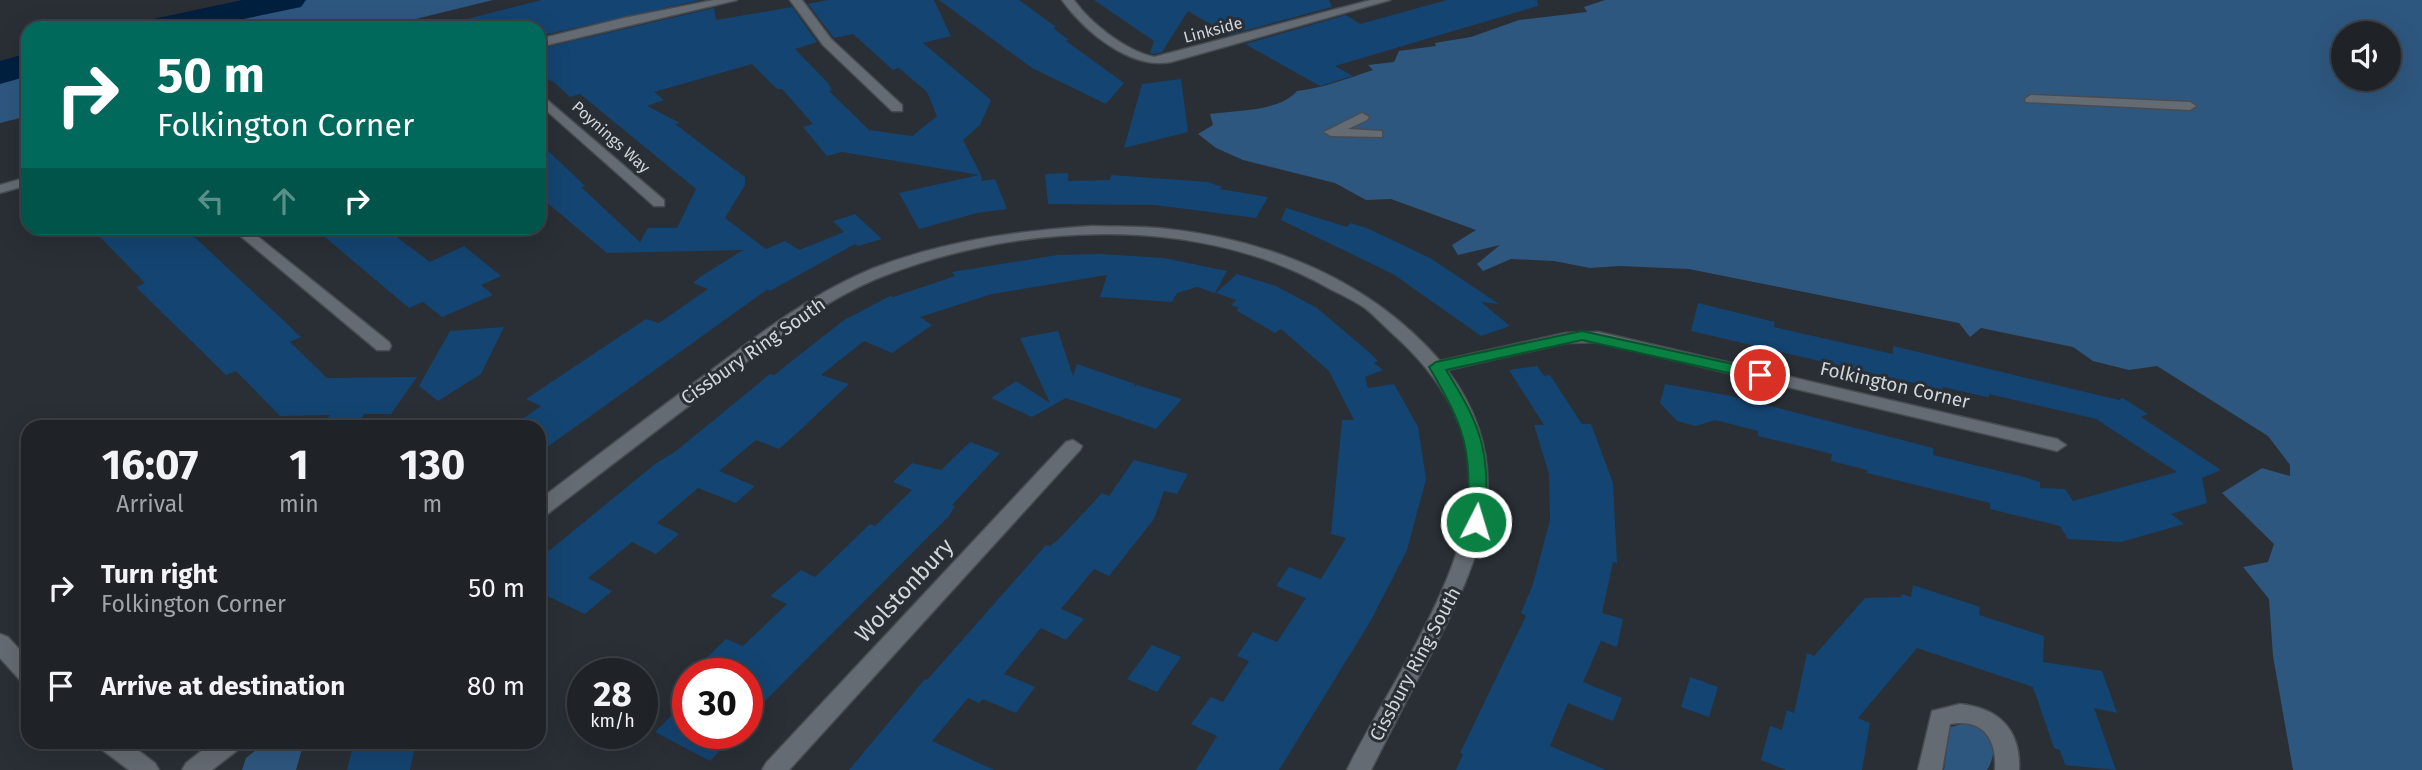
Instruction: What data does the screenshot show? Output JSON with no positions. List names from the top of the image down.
{
  "streets": {
    "street": [
      "Linkside",
      "Poynings Way",
      "Cissbury Ring South",
      "Folkington Corner",
      "Wolstonbury"
    ]
  },
  "crossings": [
    ["Cissbury Ring South", "Folkington Corner"]
  ],
  "page": {
    "turn": ["50 m", "Folkington Corner"],
    "eta": [
      "16:07",
      "Arrival",
      "1",
      "min",
      "130",
      "m"
    ],
    "list": [
      {
        "name": "Turn right",
        "note": "Folkington Corner",
        "value": "50 m"
      },
      {
        "name": "Arrive at destination",
        "value": "80 m"
      }
    ],
    "speed": "28 km/h",
    "limit": "30"
  }
}
